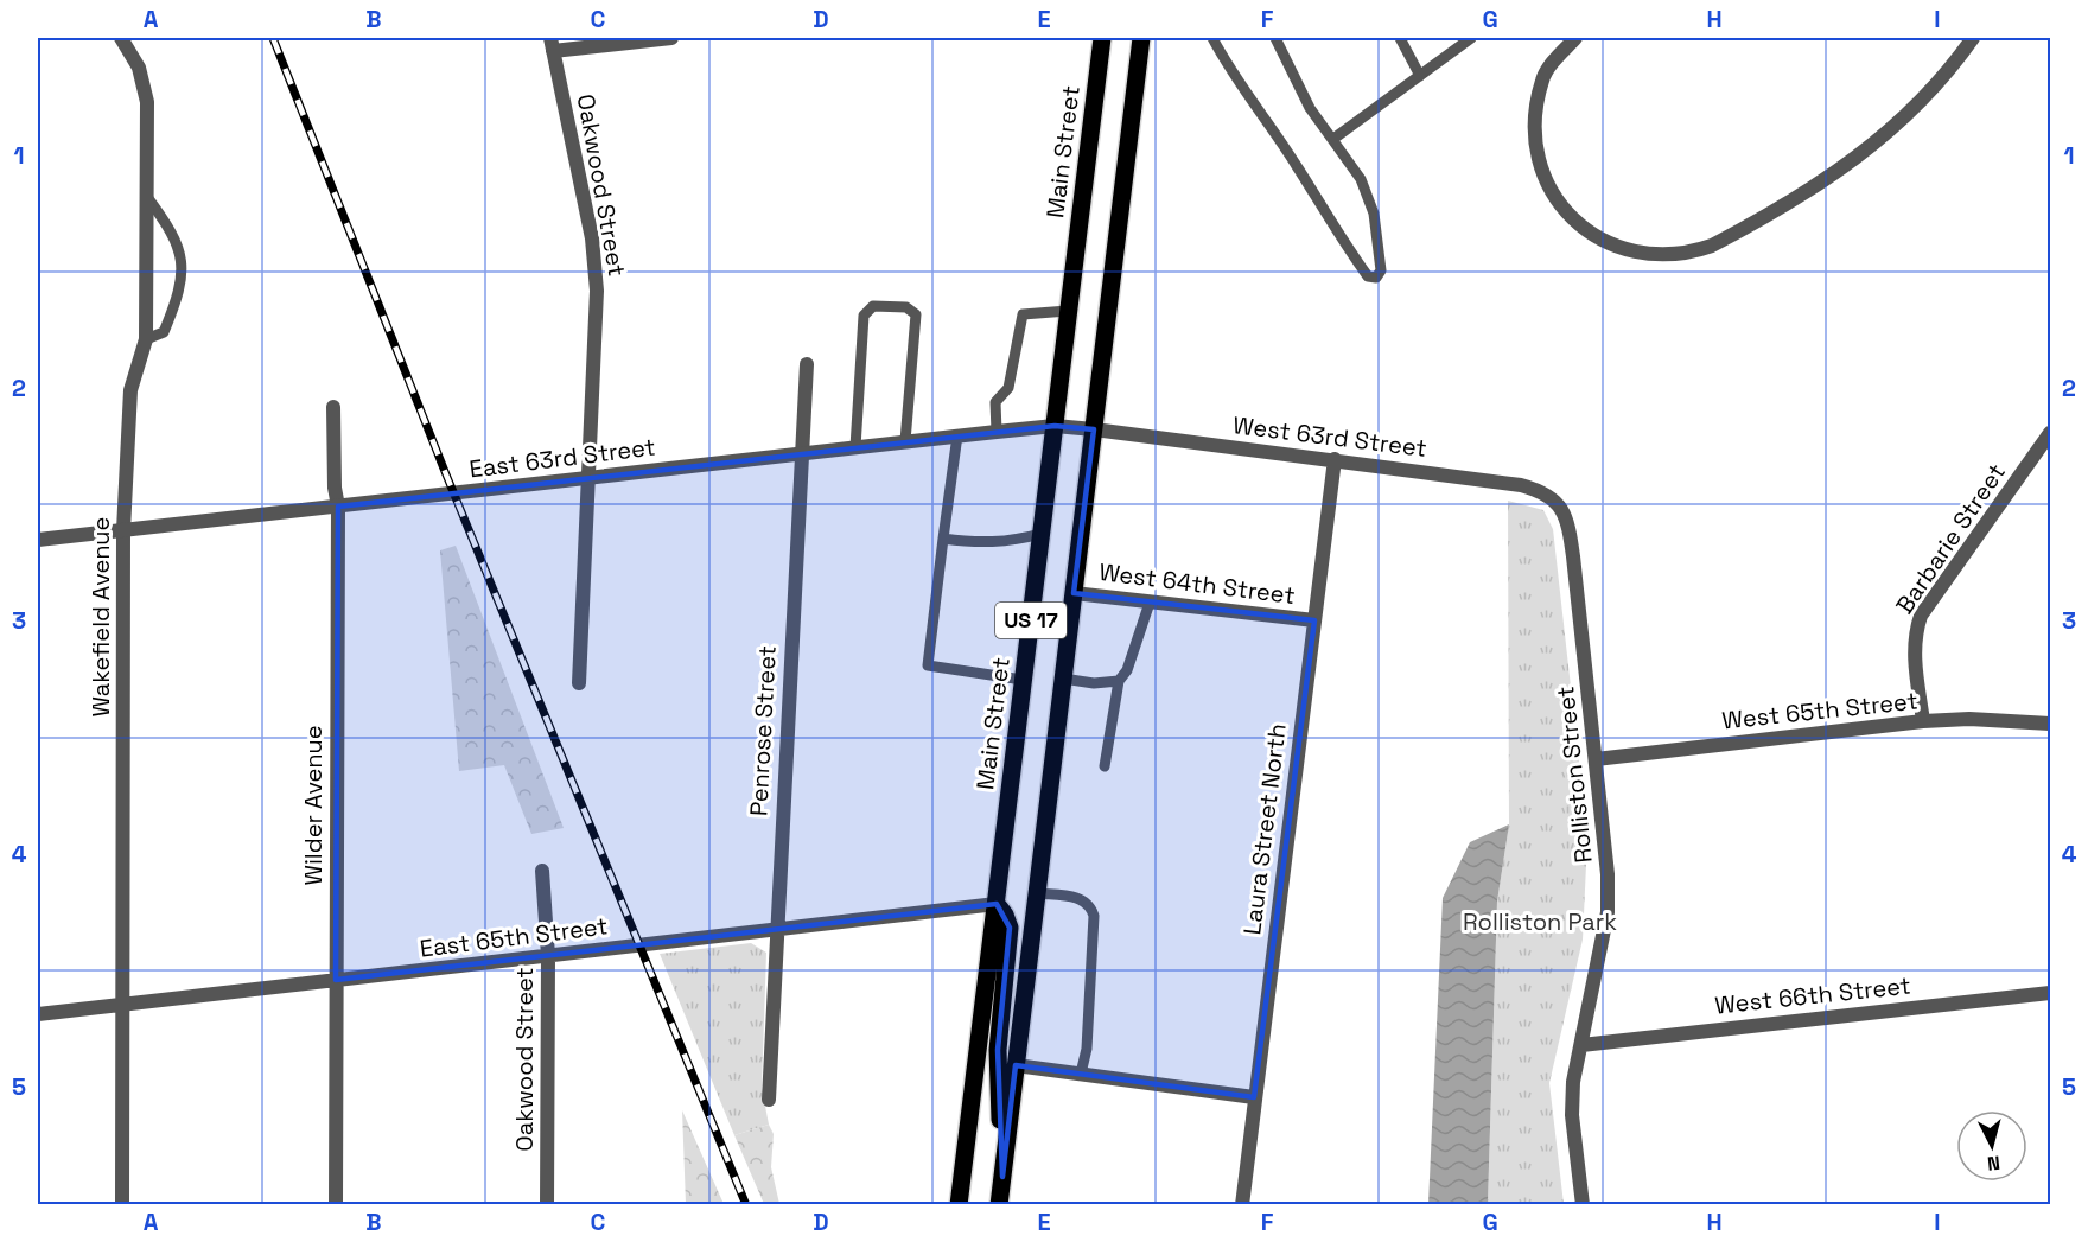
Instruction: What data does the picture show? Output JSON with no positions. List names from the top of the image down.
{
  "streets": {
    "main road": ["Main Street", "US 17"],
    "street": [
      "Oakwood Street",
      "West 63rd Street",
      "East 63rd Street",
      "Barbarie Street",
      "West 64th Street",
      "Wakefield Avenue",
      "West 65th Street",
      "Penrose Street",
      "Rolliston Street",
      "Wilder Avenue",
      "Laura Street North",
      "East 65th Street",
      "West 66th Street"
    ]
  },
  "crossings": [
    ["Main Street", "East 63rd Street"],
    ["Main Street", "East 65th Street"],
    ["Oakwood Street", "East 63rd Street"],
    ["Oakwood Street", "East 65th Street"],
    ["West 63rd Street", "East 63rd Street"],
    ["West 63rd Street", "US 17"],
    ["West 63rd Street", "Rolliston Street"],
    ["West 63rd Street", "Laura Street North"],
    ["East 63rd Street", "Wakefield Avenue"],
    ["East 63rd Street", "US 17"],
    ["East 63rd Street", "Penrose Street"],
    ["East 63rd Street", "Wilder Avenue"],
    ["Barbarie Street", "West 65th Street"],
    ["West 64th Street", "US 17"],
    ["West 64th Street", "Laura Street North"],
    ["Wakefield Avenue", "East 65th Street"],
    ["West 65th Street", "Rolliston Street"],
    ["Penrose Street", "East 65th Street"],
    ["Rolliston Street", "West 66th Street"],
    ["Wilder Avenue", "East 65th Street"]
  ],
  "parks": ["Rolliston Park"],
  "north": "bottom",
  "grid": {
    "columns": [
      "A",
      "B",
      "C",
      "D",
      "E",
      "F",
      "G",
      "H",
      "I"
    ],
    "rows": [
      "1",
      "2",
      "3",
      "4",
      "5"
    ]
  }
}
